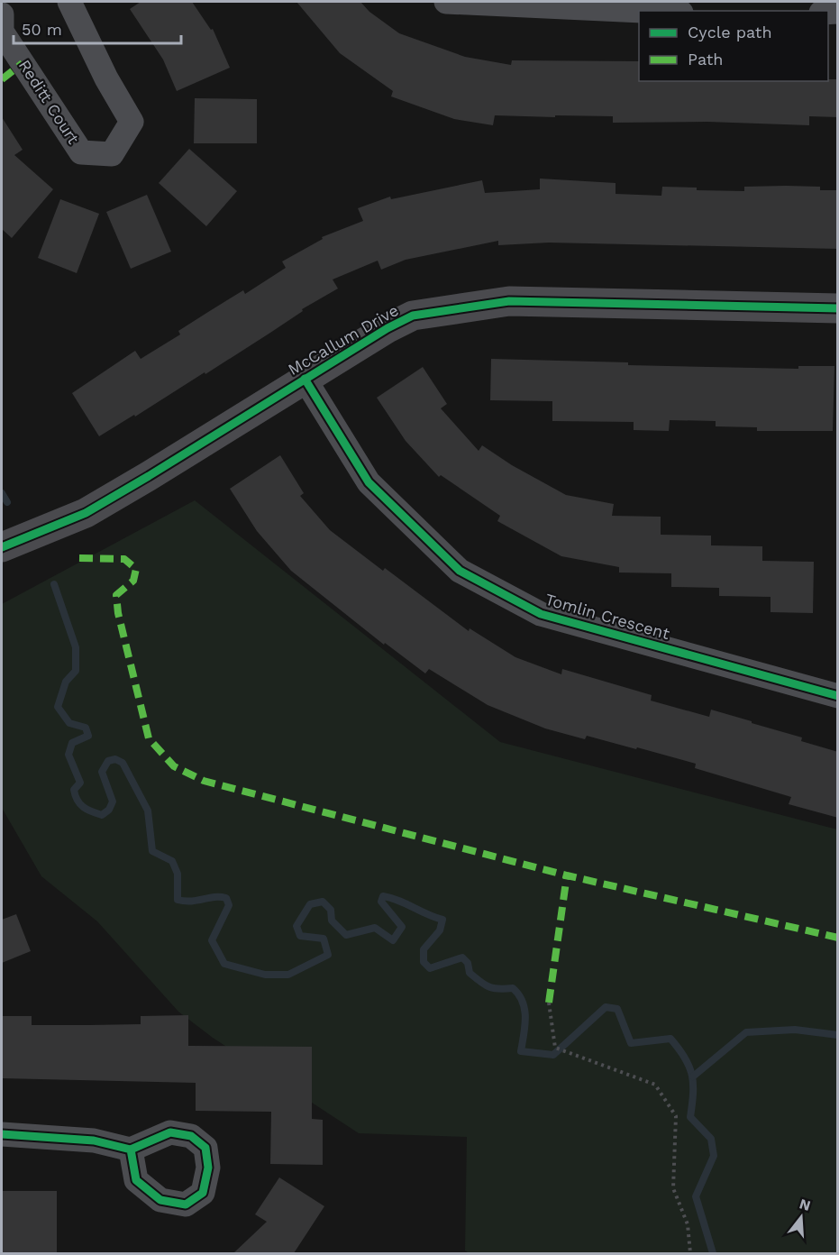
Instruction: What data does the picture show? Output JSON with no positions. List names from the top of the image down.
{
  "streets": {
    "street": ["Reditt Court", "McCallum Drive", "Tomlin Crescent"]
  },
  "crossings": [
    ["McCallum Drive", "Tomlin Crescent"]
  ],
  "legend": ["Cycle path", "Path"],
  "scale_bar": "50 m",
  "north": "top"
}
